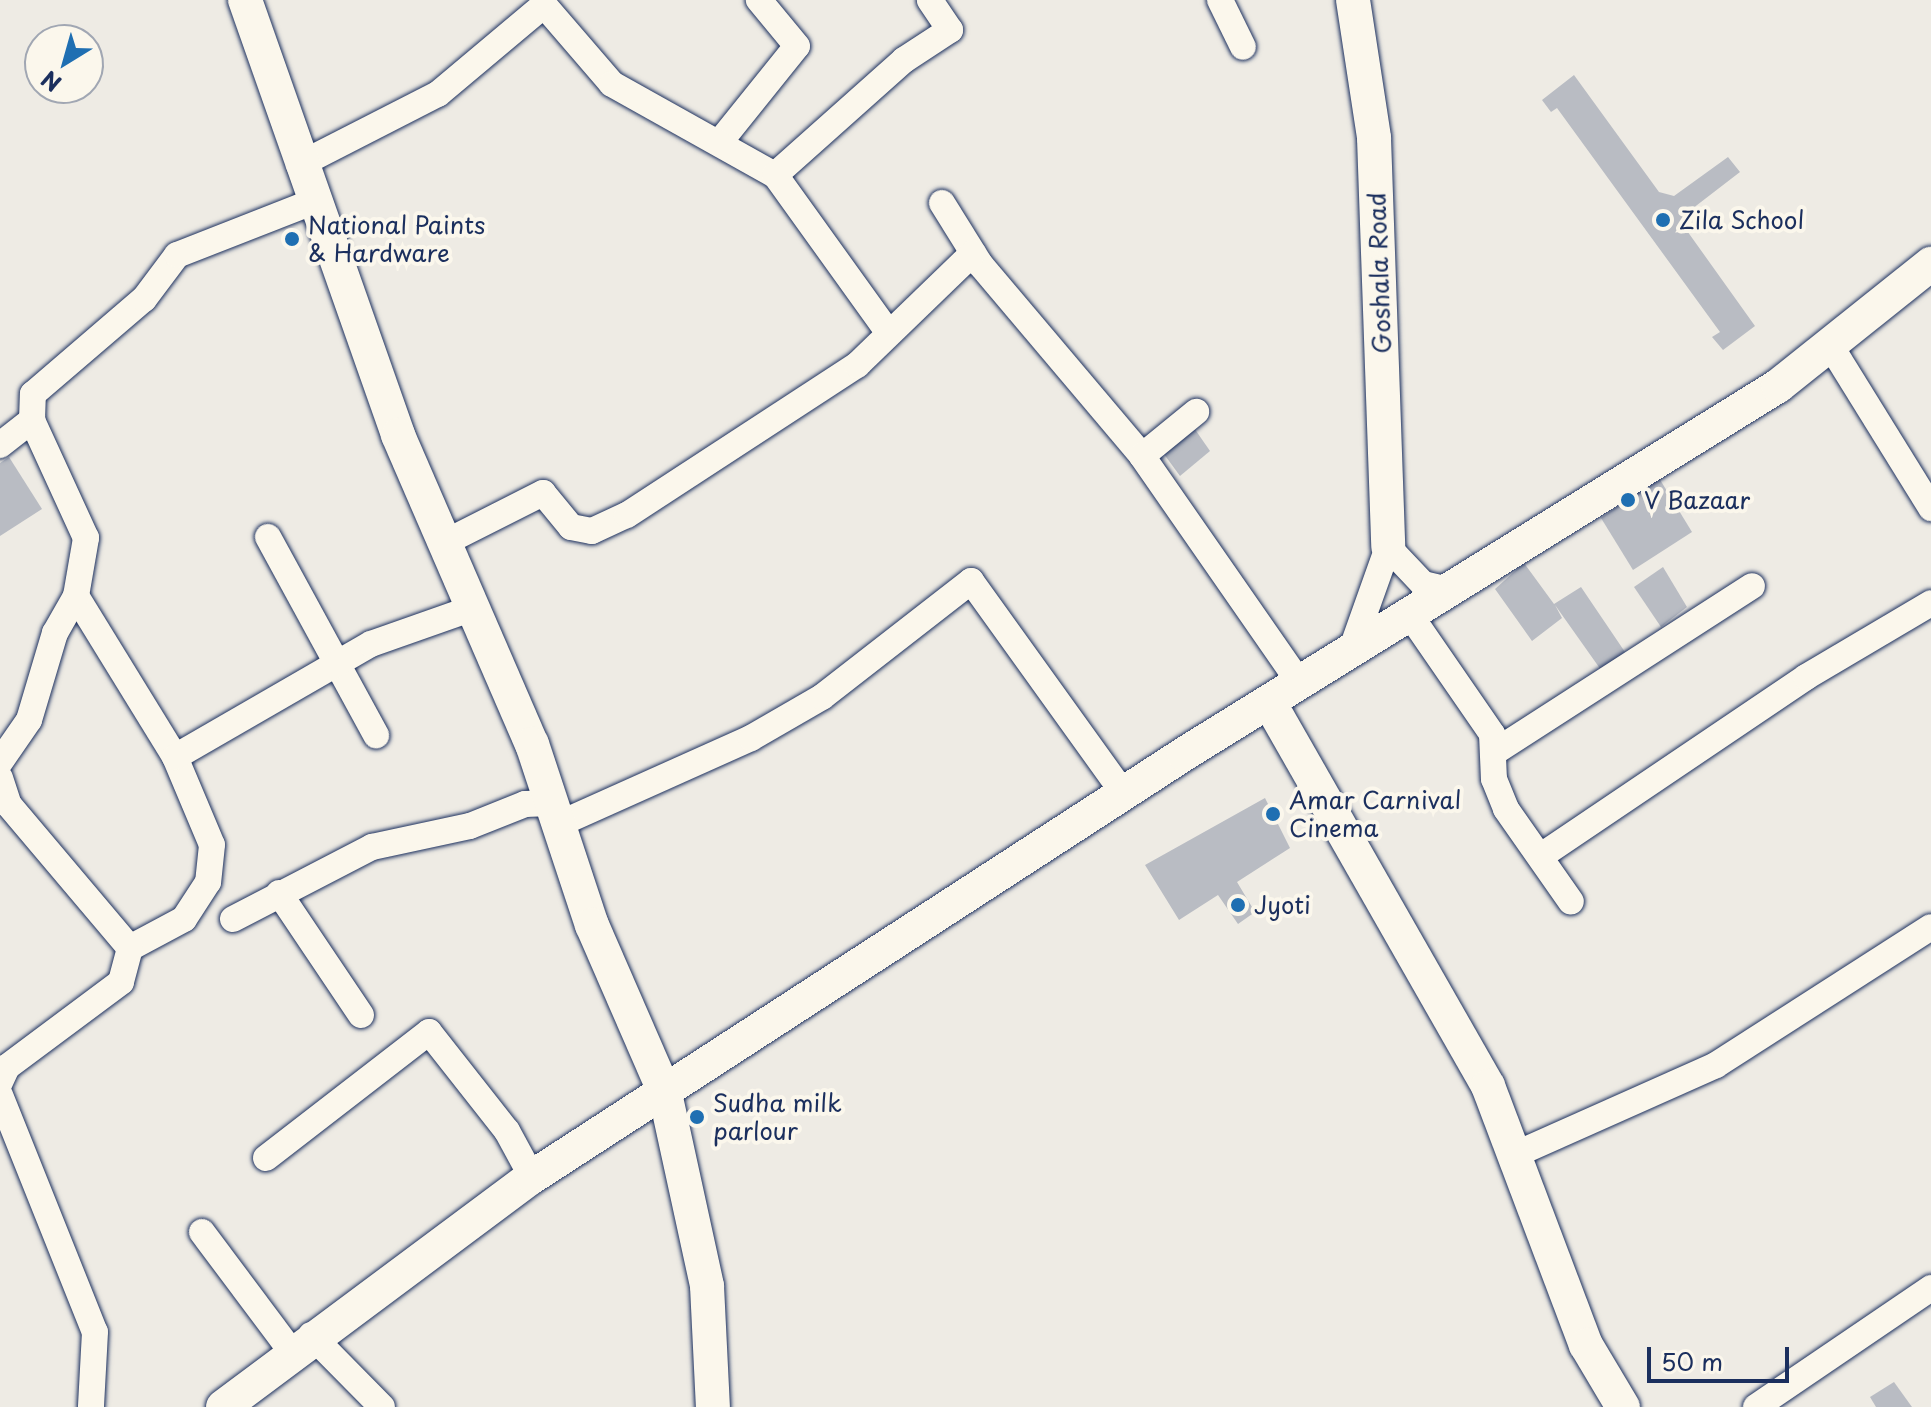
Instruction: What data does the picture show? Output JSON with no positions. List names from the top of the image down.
{
  "streets": {
    "main road": ["Goshala Road"]
  },
  "places": [
    "Zila School",
    "National Paints & Hardware",
    "V Bazaar",
    "Amar Carnival Cinema",
    "Jyoti",
    "Sudha milk parlour"
  ],
  "scale_bar": "50 m",
  "north": "bottom left"
}
